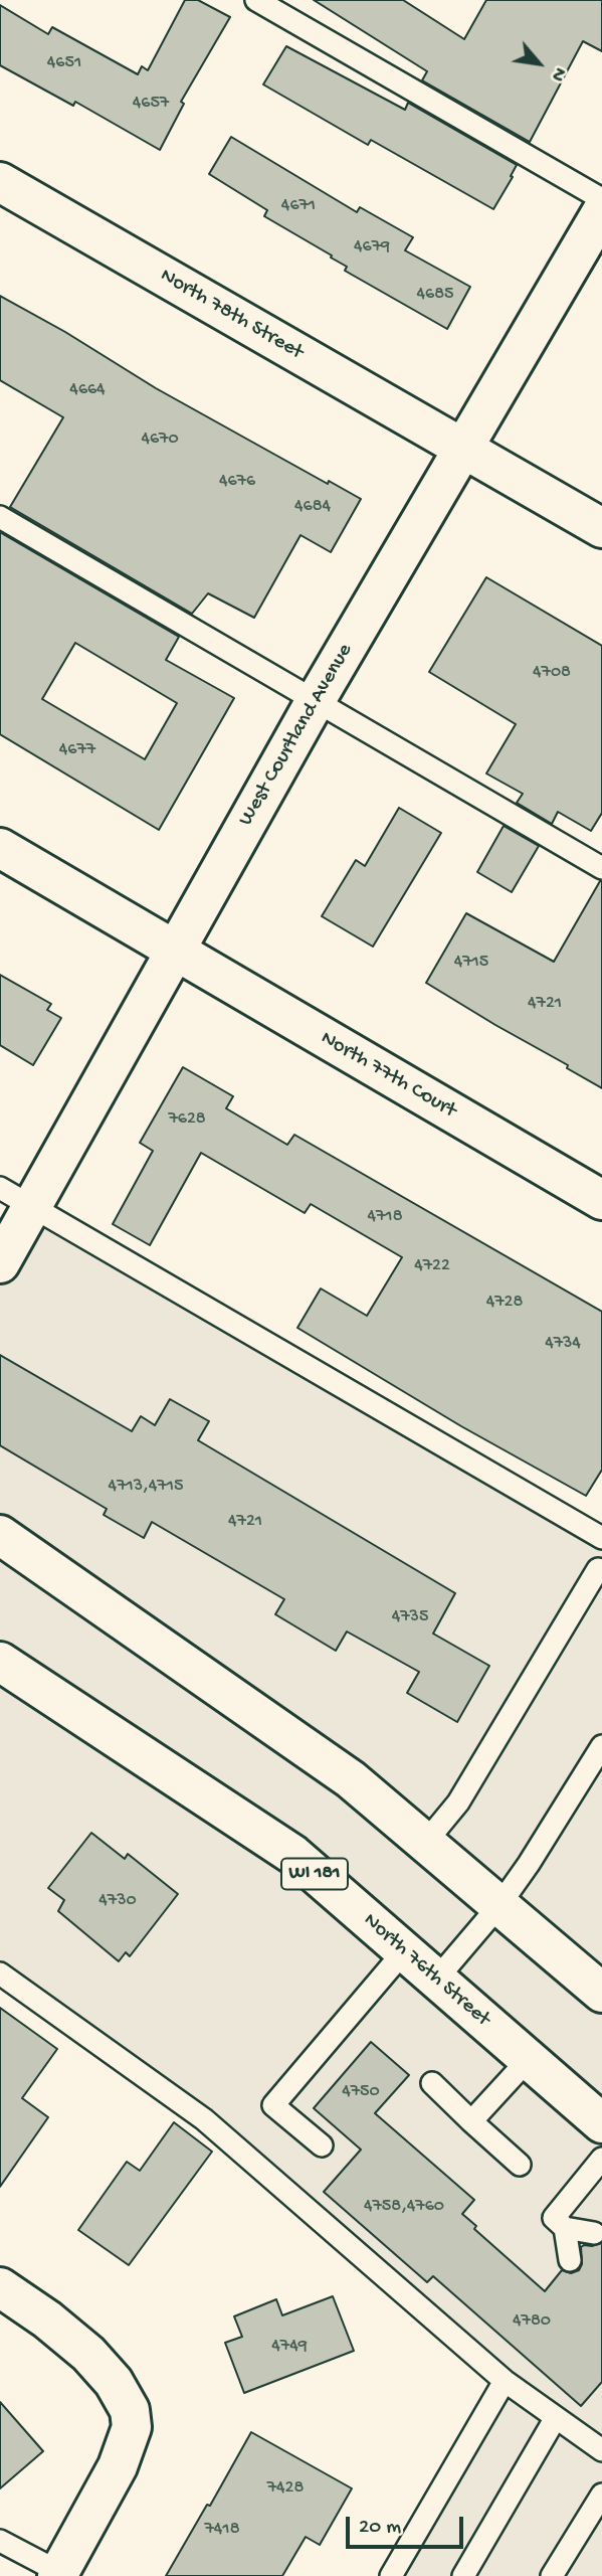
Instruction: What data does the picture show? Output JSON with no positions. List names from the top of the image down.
{
  "streets": {
    "street": [
      "North 78th Street",
      "West Courtland Avenue",
      "North 77th Court",
      "WI 181",
      "North 76th Street"
    ]
  },
  "crossings": [
    ["North 78th Street", "West Courtland Avenue"],
    ["West Courtland Avenue", "North 77th Court"]
  ],
  "house_numbers": [
    "4651",
    "4657",
    "4671",
    "4679",
    "4685",
    "4664",
    "4670",
    "4676",
    "4684",
    "4708",
    "4677",
    "4715",
    "4721",
    "7628",
    "4718",
    "4722",
    "4728",
    "4734",
    "4713,4715",
    "4721",
    "4735",
    "4730",
    "4750",
    "4758,4760",
    "4780",
    "4749",
    "7428",
    "7418"
  ],
  "scale_bar": "20 m",
  "north": "bottom right"
}
